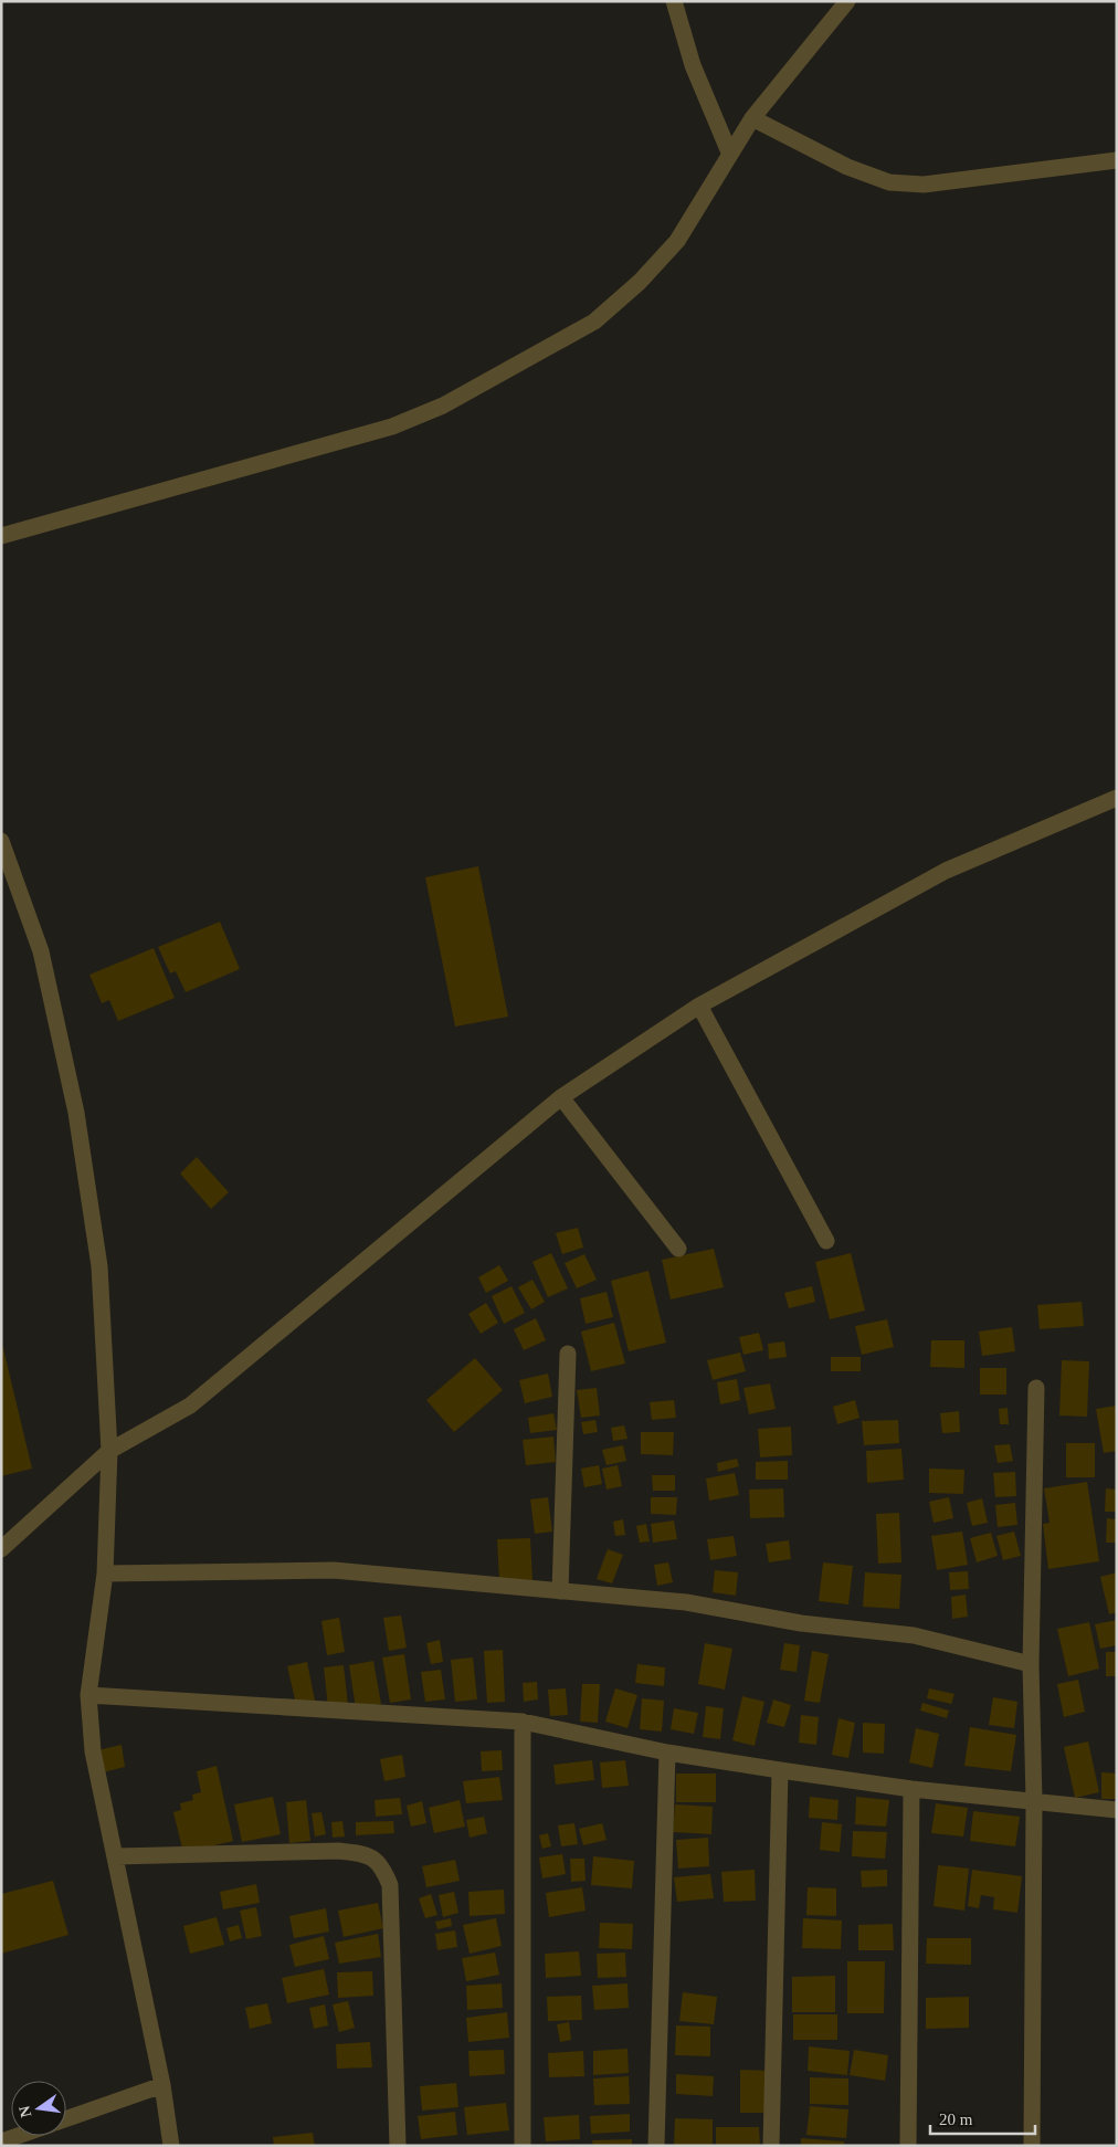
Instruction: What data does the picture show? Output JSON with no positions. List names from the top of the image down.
{
  "scale_bar": "20 m",
  "north": "left"
}
